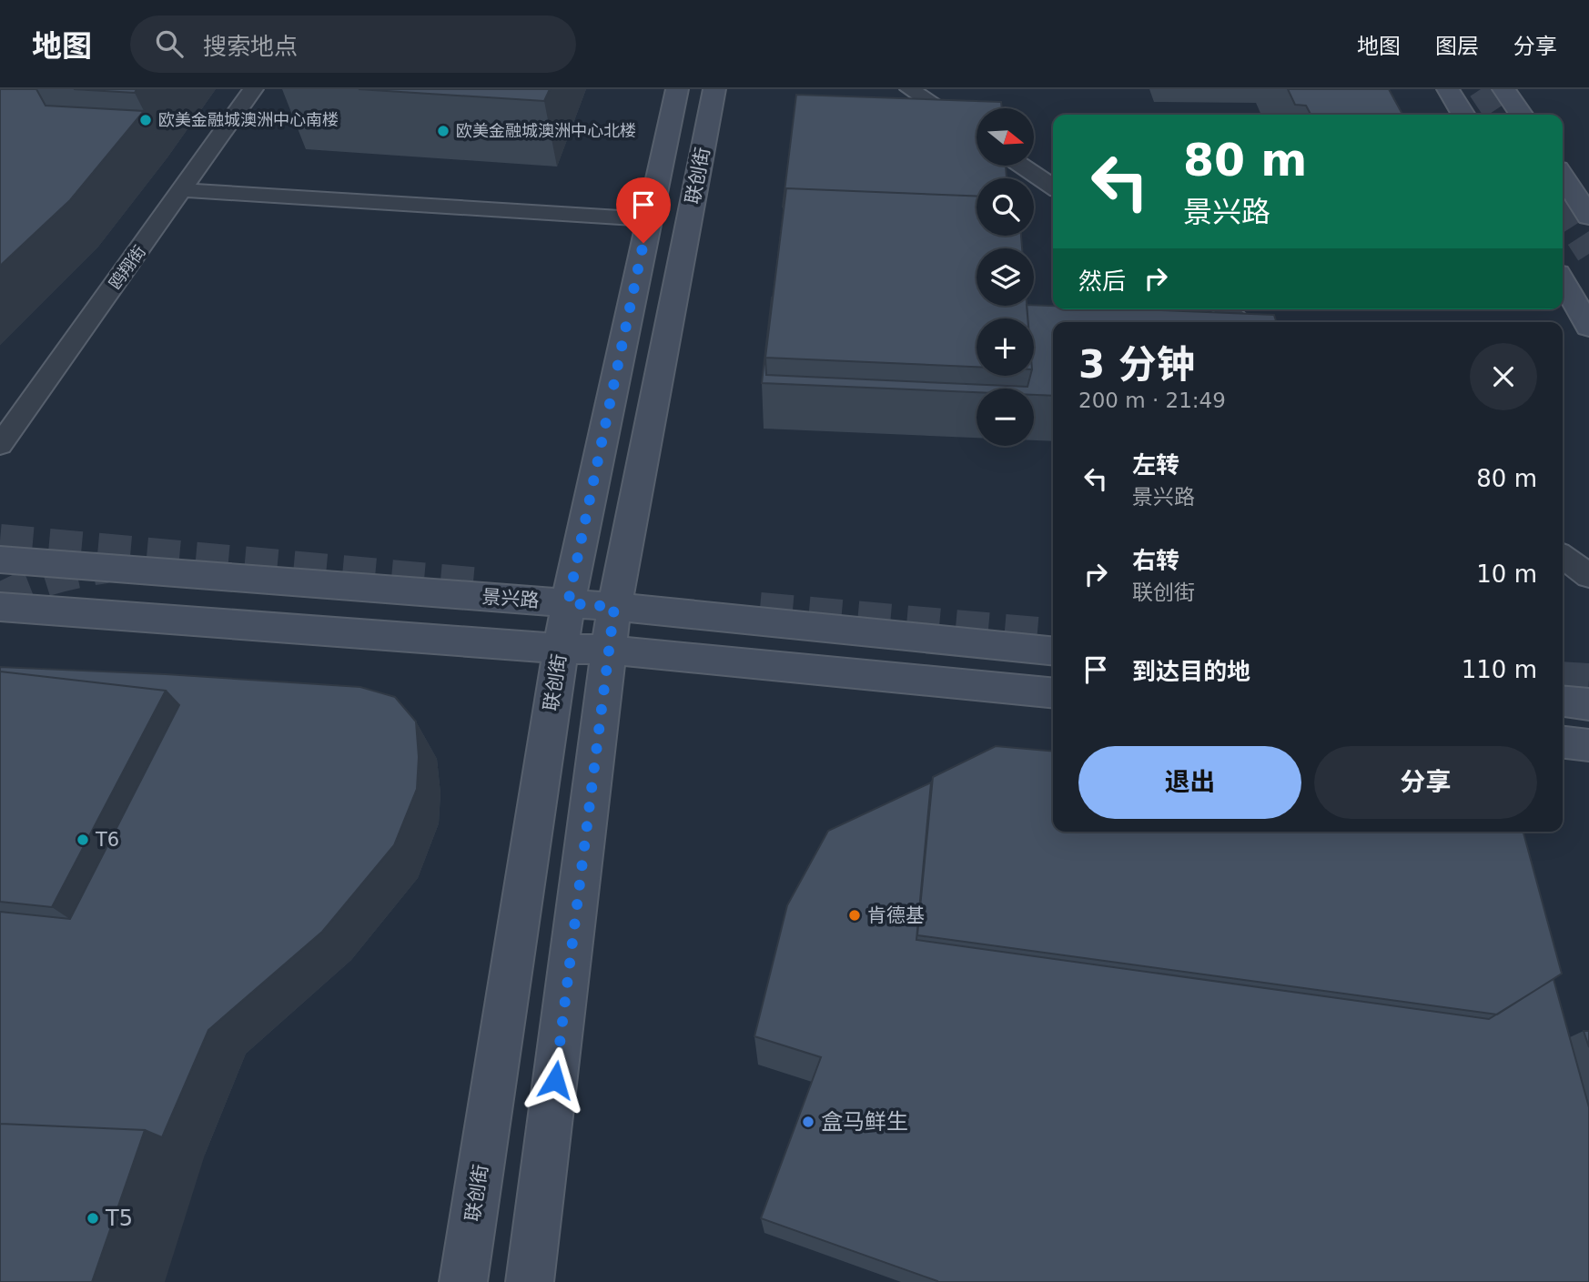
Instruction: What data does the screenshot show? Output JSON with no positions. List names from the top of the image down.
{
  "streets": {
    "street": ["联创街", "鸥翔街", "景兴路"]
  },
  "crossings": [
    ["联创街", "景兴路"]
  ],
  "places": [
    "欧美金融城澳洲中心南楼",
    "欧美金融城澳洲中心北楼",
    "T6",
    "肯德基",
    "盒马鲜生",
    "T5"
  ],
  "north": "right",
  "page": {
    "header": "地图",
    "search": "搜索地点",
    "nav": ["地图", "图层", "分享"],
    "map_buttons": ["+", "−"],
    "turn": ["80 m", "景兴路"],
    "then": "然后",
    "heading": ["3 分钟", "200 m · 21:49"],
    "list": [
      {
        "name": "左转",
        "note": "景兴路",
        "value": "80 m"
      },
      {
        "name": "右转",
        "note": "联创街",
        "value": "10 m"
      },
      {
        "name": "到达目的地",
        "value": "110 m"
      }
    ],
    "buttons": ["退出", "分享"]
  }
}
